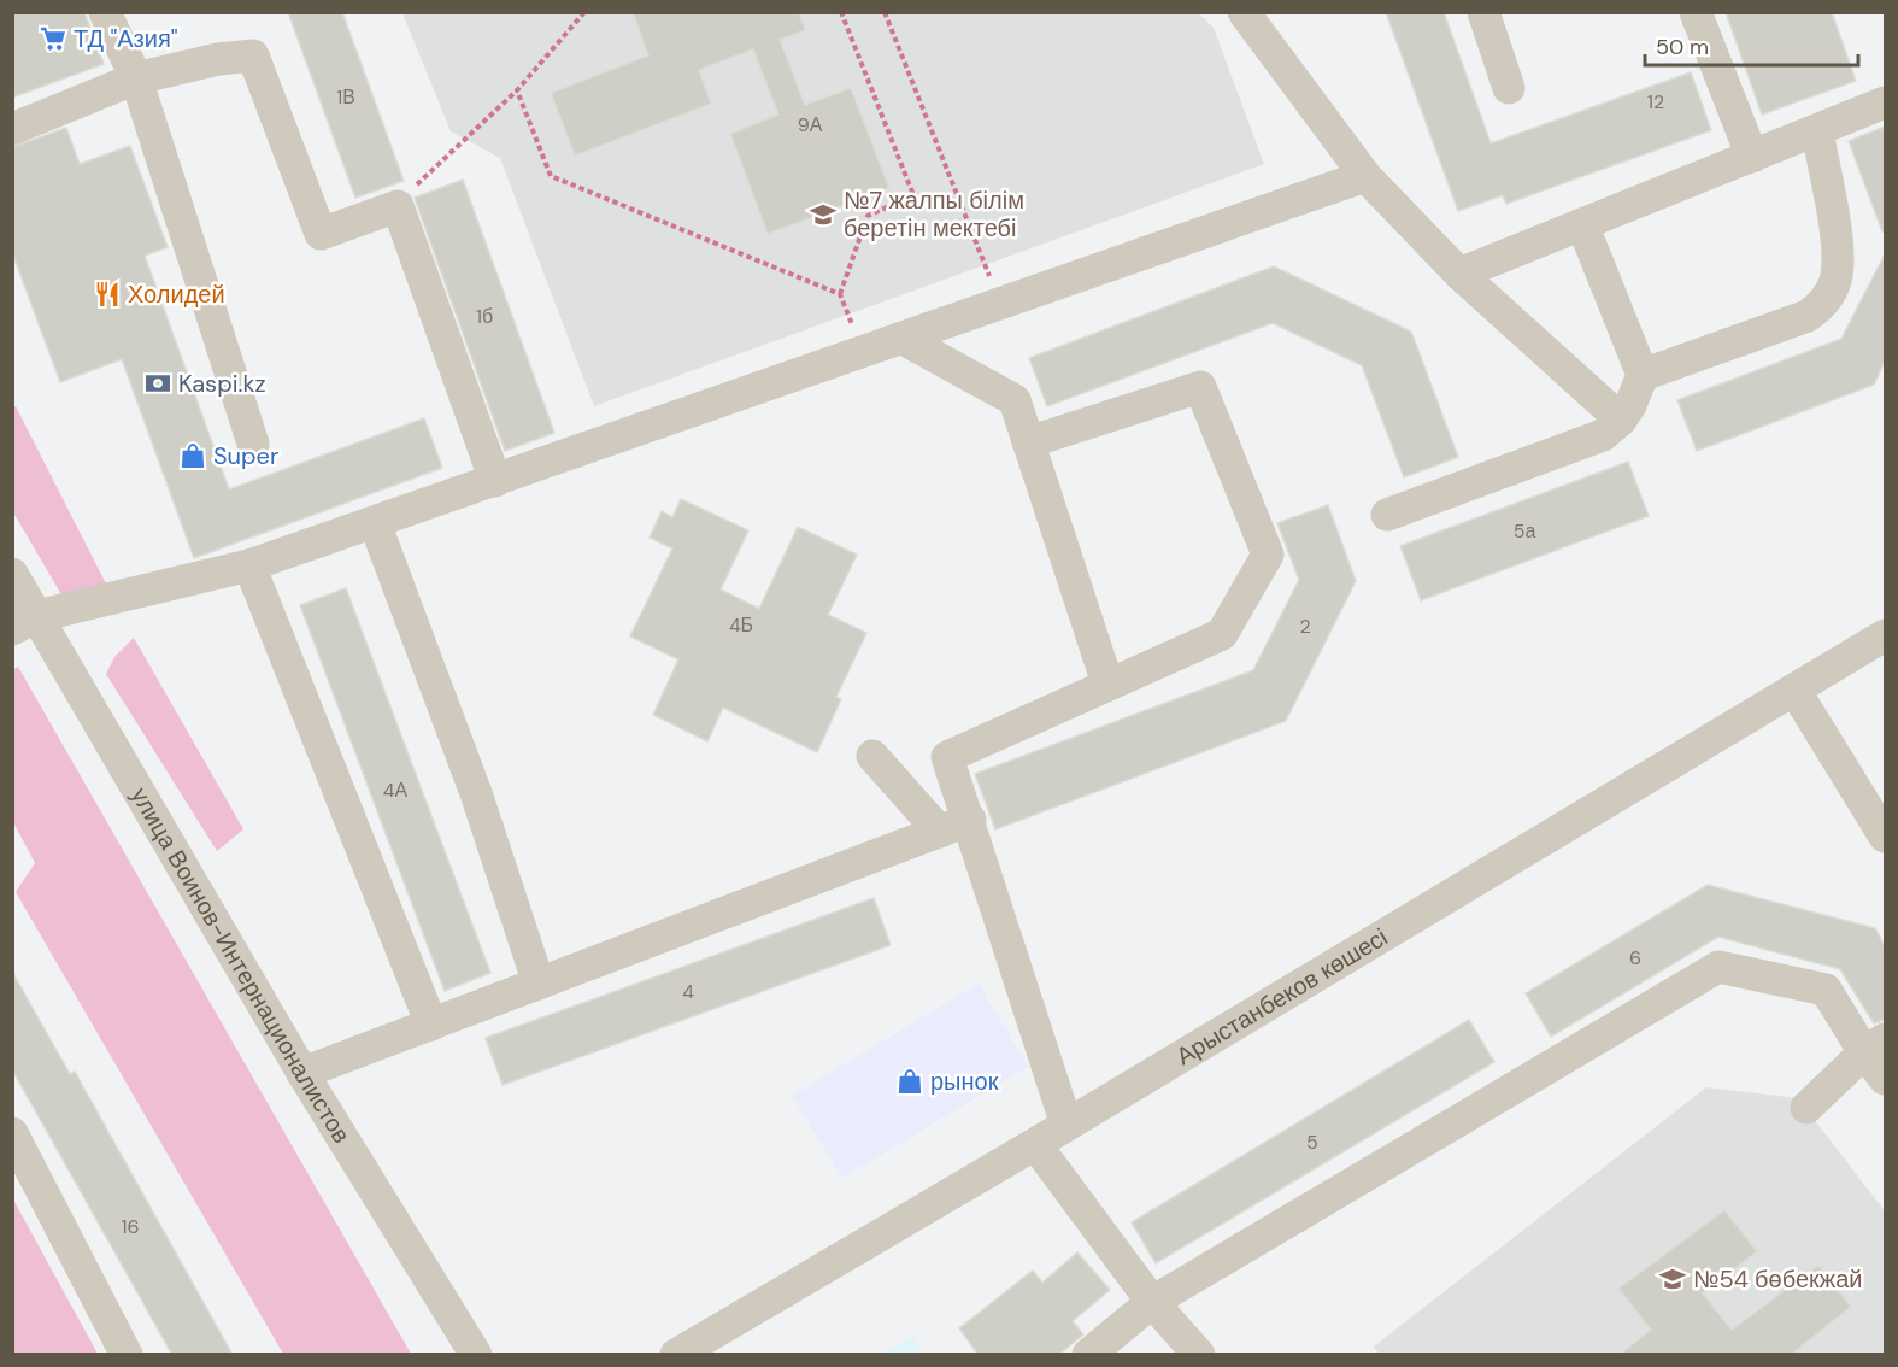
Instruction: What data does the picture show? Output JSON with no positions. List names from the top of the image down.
{
  "streets": {
    "street": ["улица Воинов-Интернационалистов", "Арыстанбеков көшесі"]
  },
  "places": {
    "supermarket": ["ТД \"Азия\""],
    "school or university": ["№7 жалпы білім беретін мектебі", "№54 бөбекжай"],
    "restaurant": ["Холидей"],
    "bank": ["Kaspi.kz"],
    "shop": ["Super", "рынок"]
  },
  "house_numbers": [
    "1В",
    "12",
    "9А",
    "1б",
    "5а",
    "4Б",
    "2",
    "4А",
    "6",
    "4",
    "5",
    "16"
  ],
  "scale_bar": "50 m"
}
